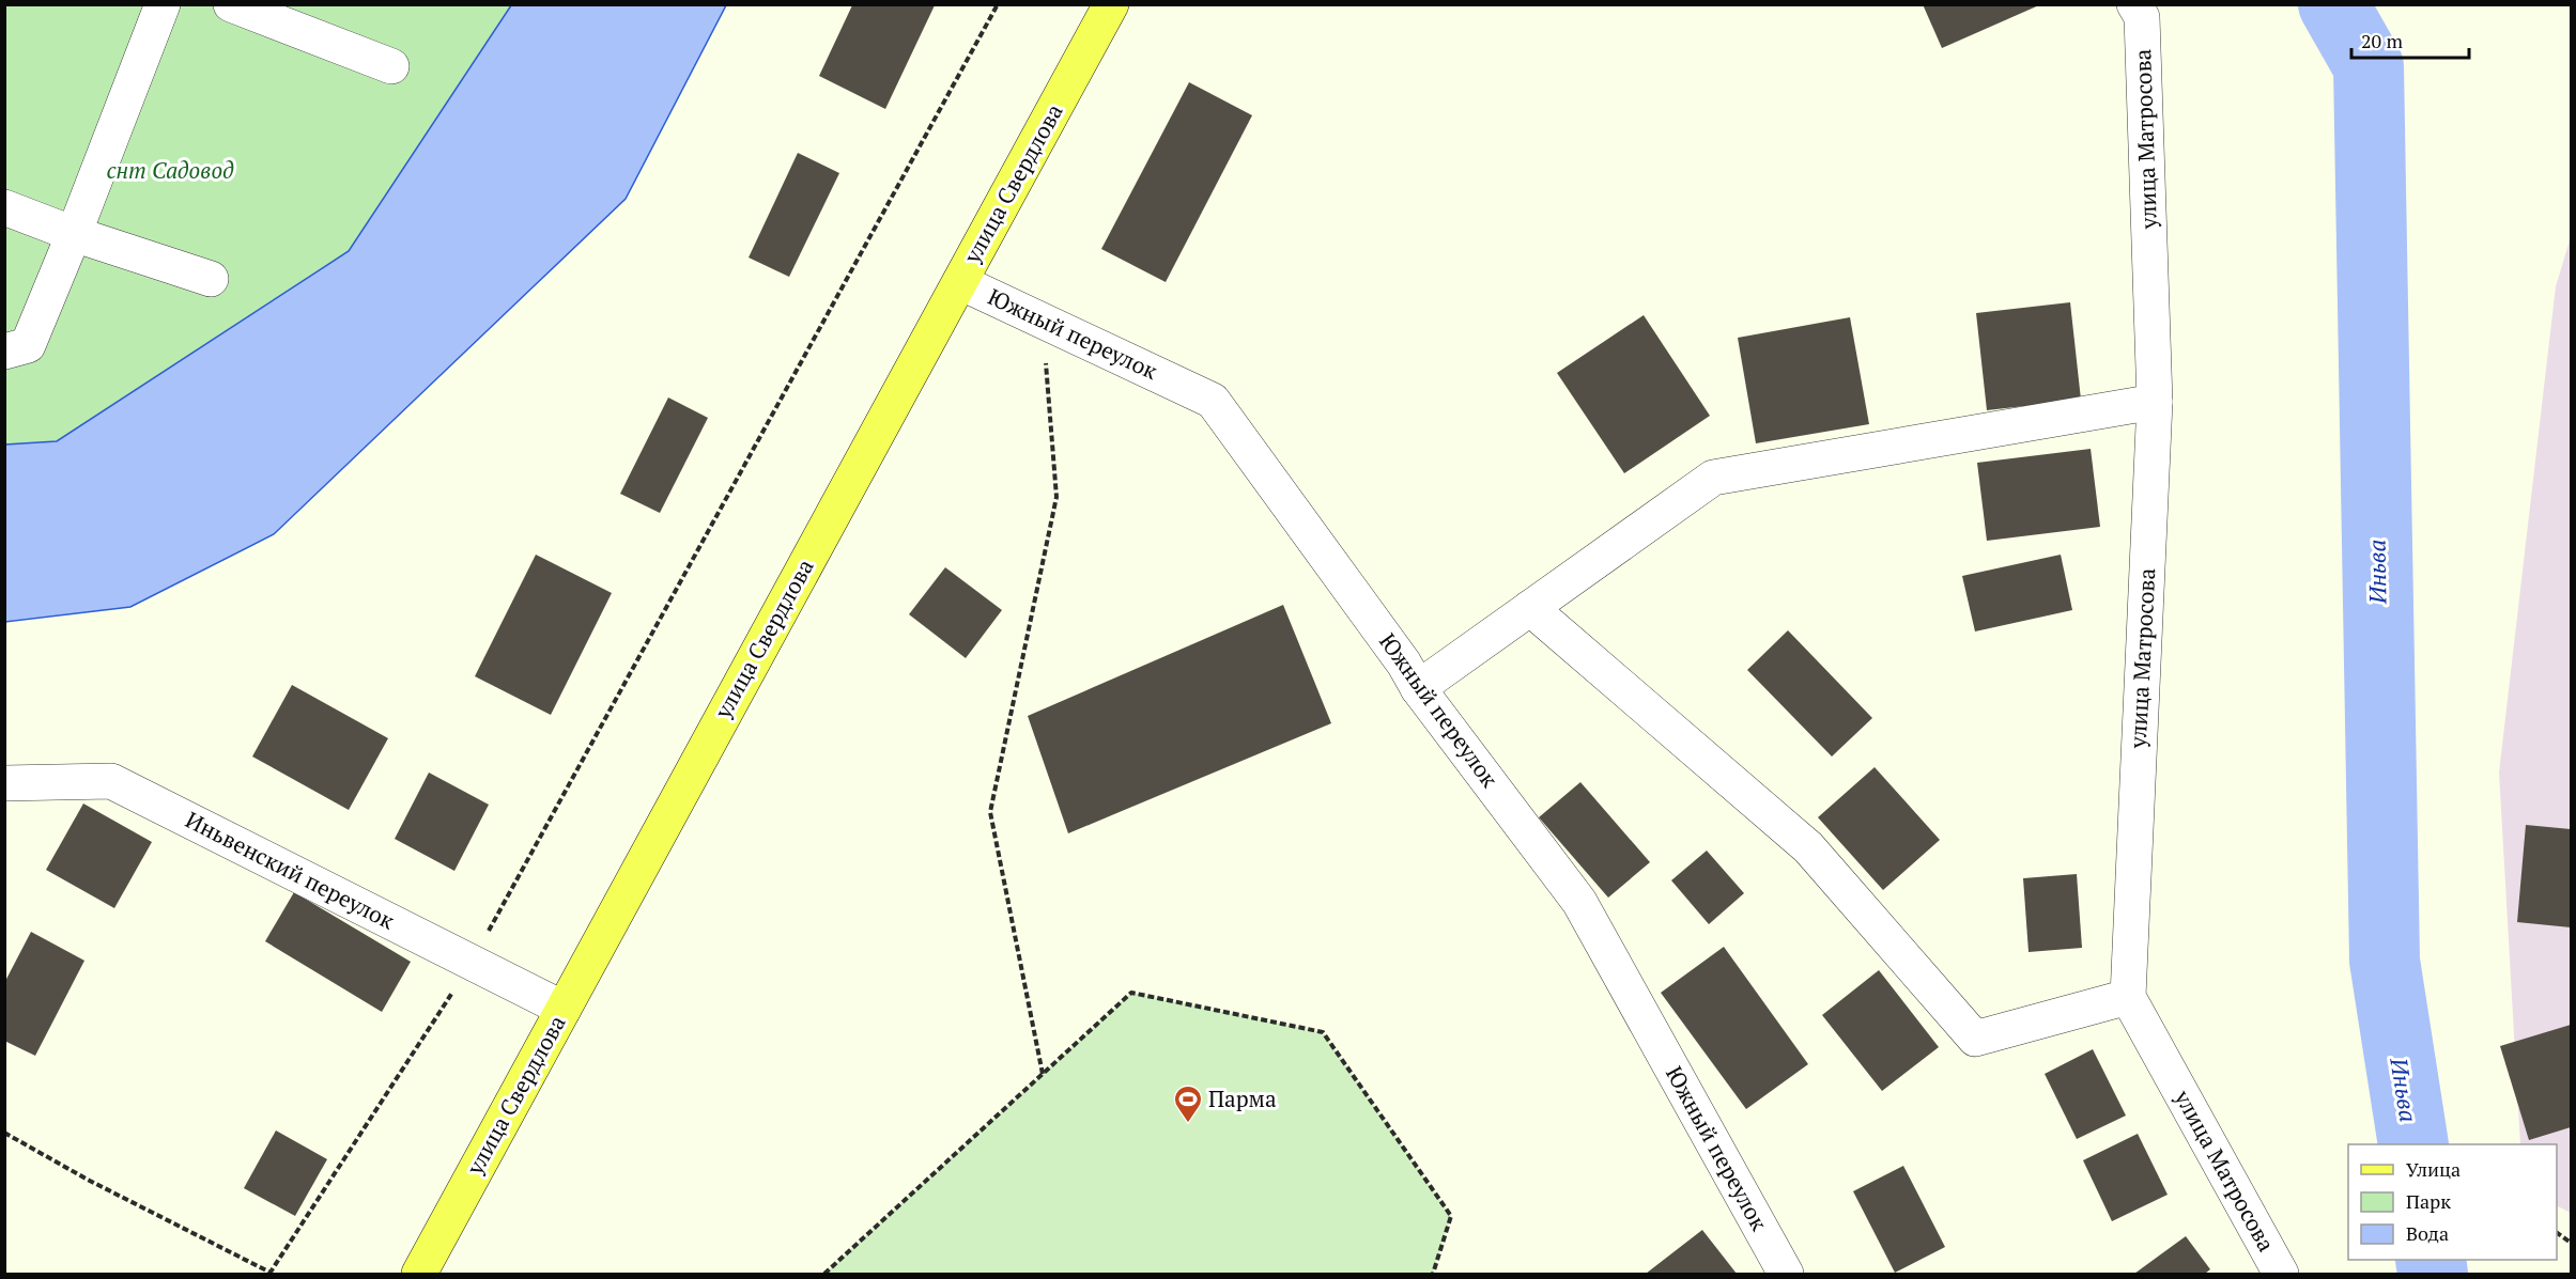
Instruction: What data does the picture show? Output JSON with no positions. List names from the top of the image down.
{
  "streets": {
    "main road": ["улица Свердлова"],
    "street": ["улица Матросова", "Южный переулок", "Иньвенский переулок"]
  },
  "crossings": [
    ["улица Свердлова", "Южный переулок"],
    ["улица Свердлова", "Иньвенский переулок"]
  ],
  "water": ["Иньва"],
  "parks": ["снт Садовод"],
  "places": {
    "sports": ["Парма"]
  },
  "legend": ["Улица", "Парк", "Вода"],
  "scale_bar": "20 m"
}
